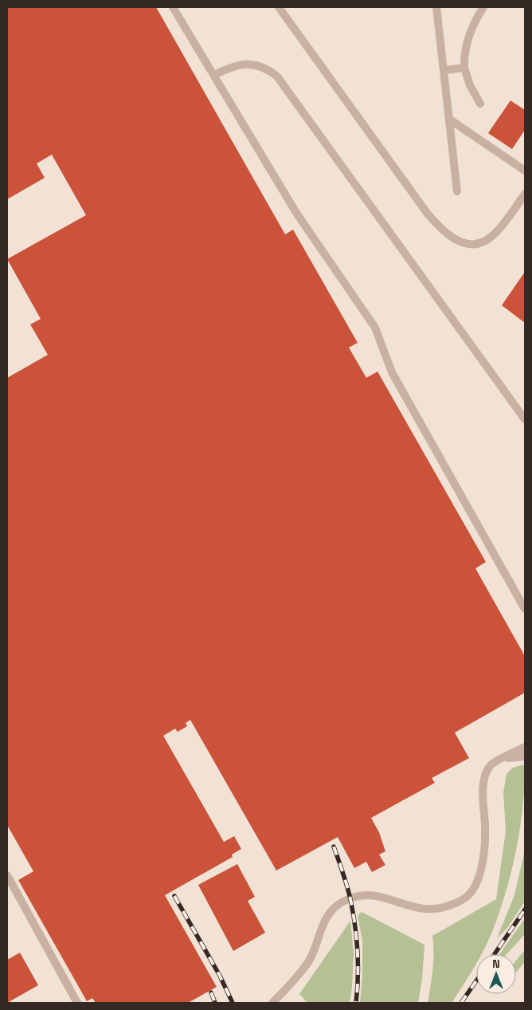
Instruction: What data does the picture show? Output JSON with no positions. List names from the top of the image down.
{
  "north": "top"
}
